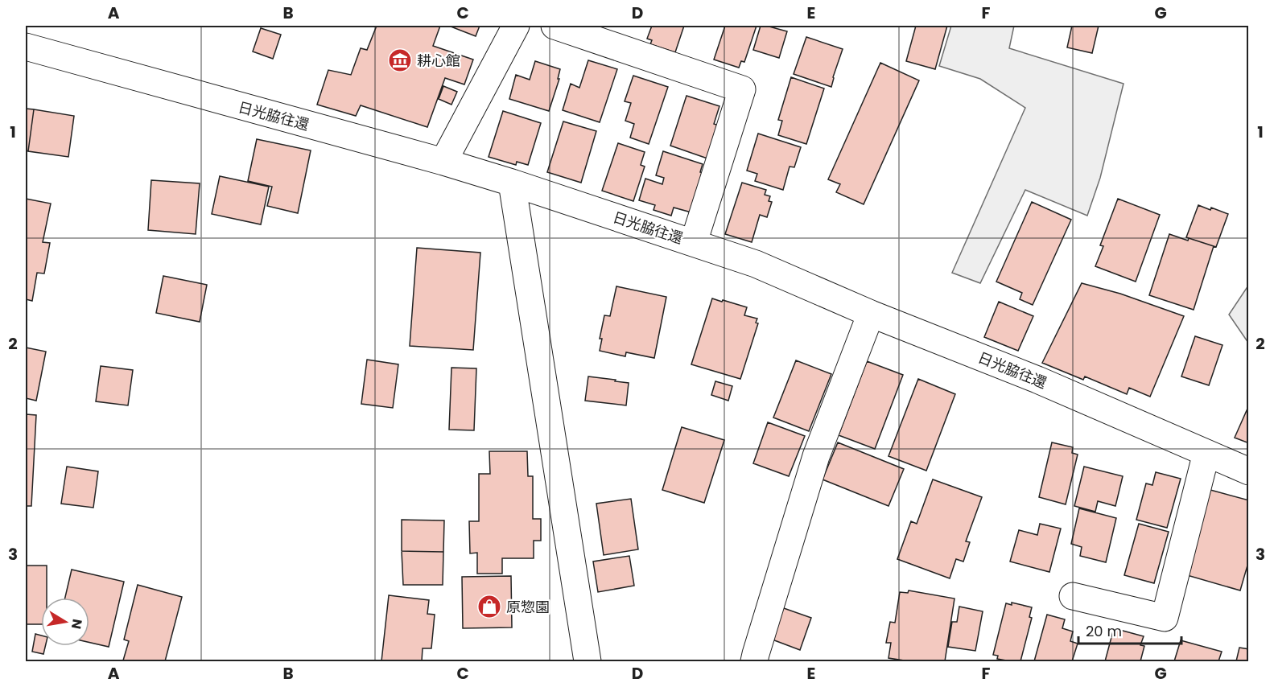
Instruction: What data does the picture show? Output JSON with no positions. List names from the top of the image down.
{
  "streets": {
    "street": ["日光脇往還"]
  },
  "places": {
    "museum": ["耕心館"],
    "shop": ["原惣園"]
  },
  "scale_bar": "20 m",
  "north": "right",
  "grid": {
    "columns": [
      "A",
      "B",
      "C",
      "D",
      "E",
      "F",
      "G"
    ],
    "rows": ["1", "2", "3"]
  }
}
